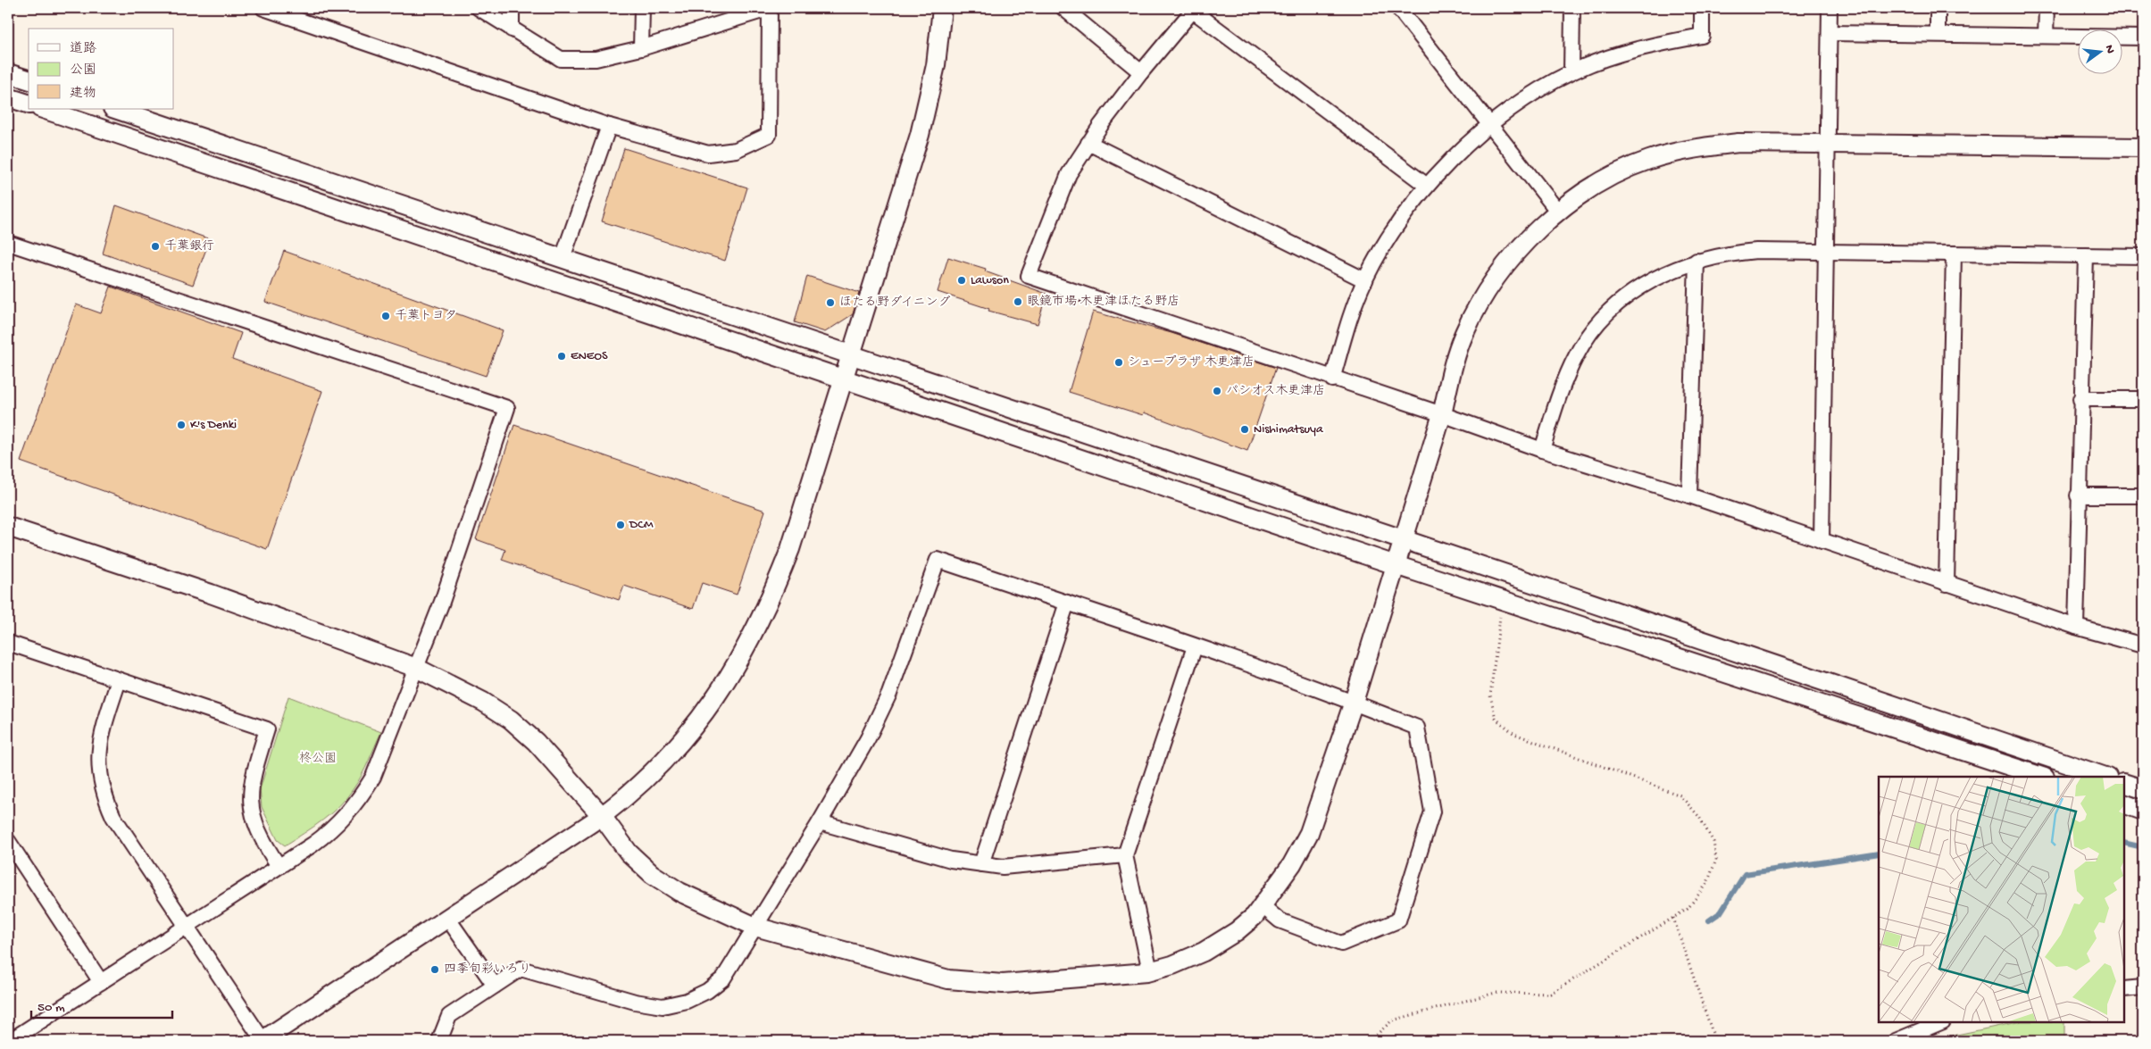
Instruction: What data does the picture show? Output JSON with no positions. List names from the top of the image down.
{
  "parks": ["柊公園"],
  "places": [
    "千葉銀行",
    "Lawson",
    "眼鏡市場 木更津ほたる野店",
    "ほたる野ダイニング",
    "千葉トヨタ",
    "ENEOS",
    "シュープラザ 木更津店",
    "パシオス木更津店",
    "K's Denki",
    "Nishimatsuya",
    "DCM",
    "四季旬彩いろり"
  ],
  "legend": ["道路", "公園", "建物"],
  "scale_bar": "50 m",
  "north": "right"
}
